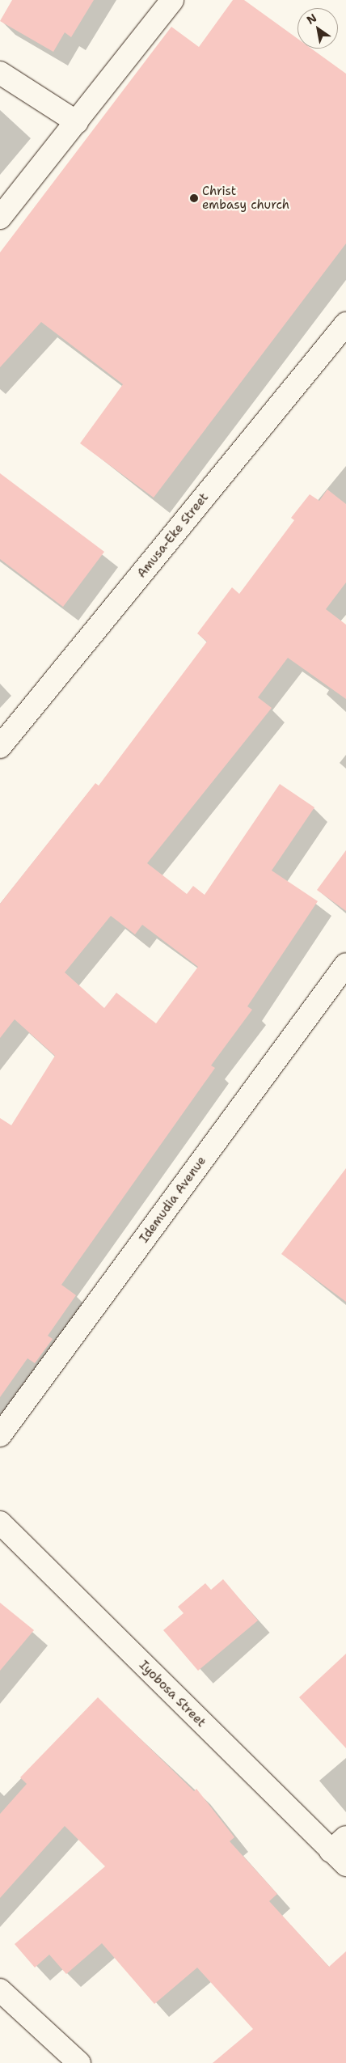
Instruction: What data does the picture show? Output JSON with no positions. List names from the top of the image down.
{
  "streets": {
    "street": ["Amusa-Eke Street", "Idemudia Avenue", "Iyobosa Street"]
  },
  "places": ["Christ embasy church"],
  "north": "top left"
}
